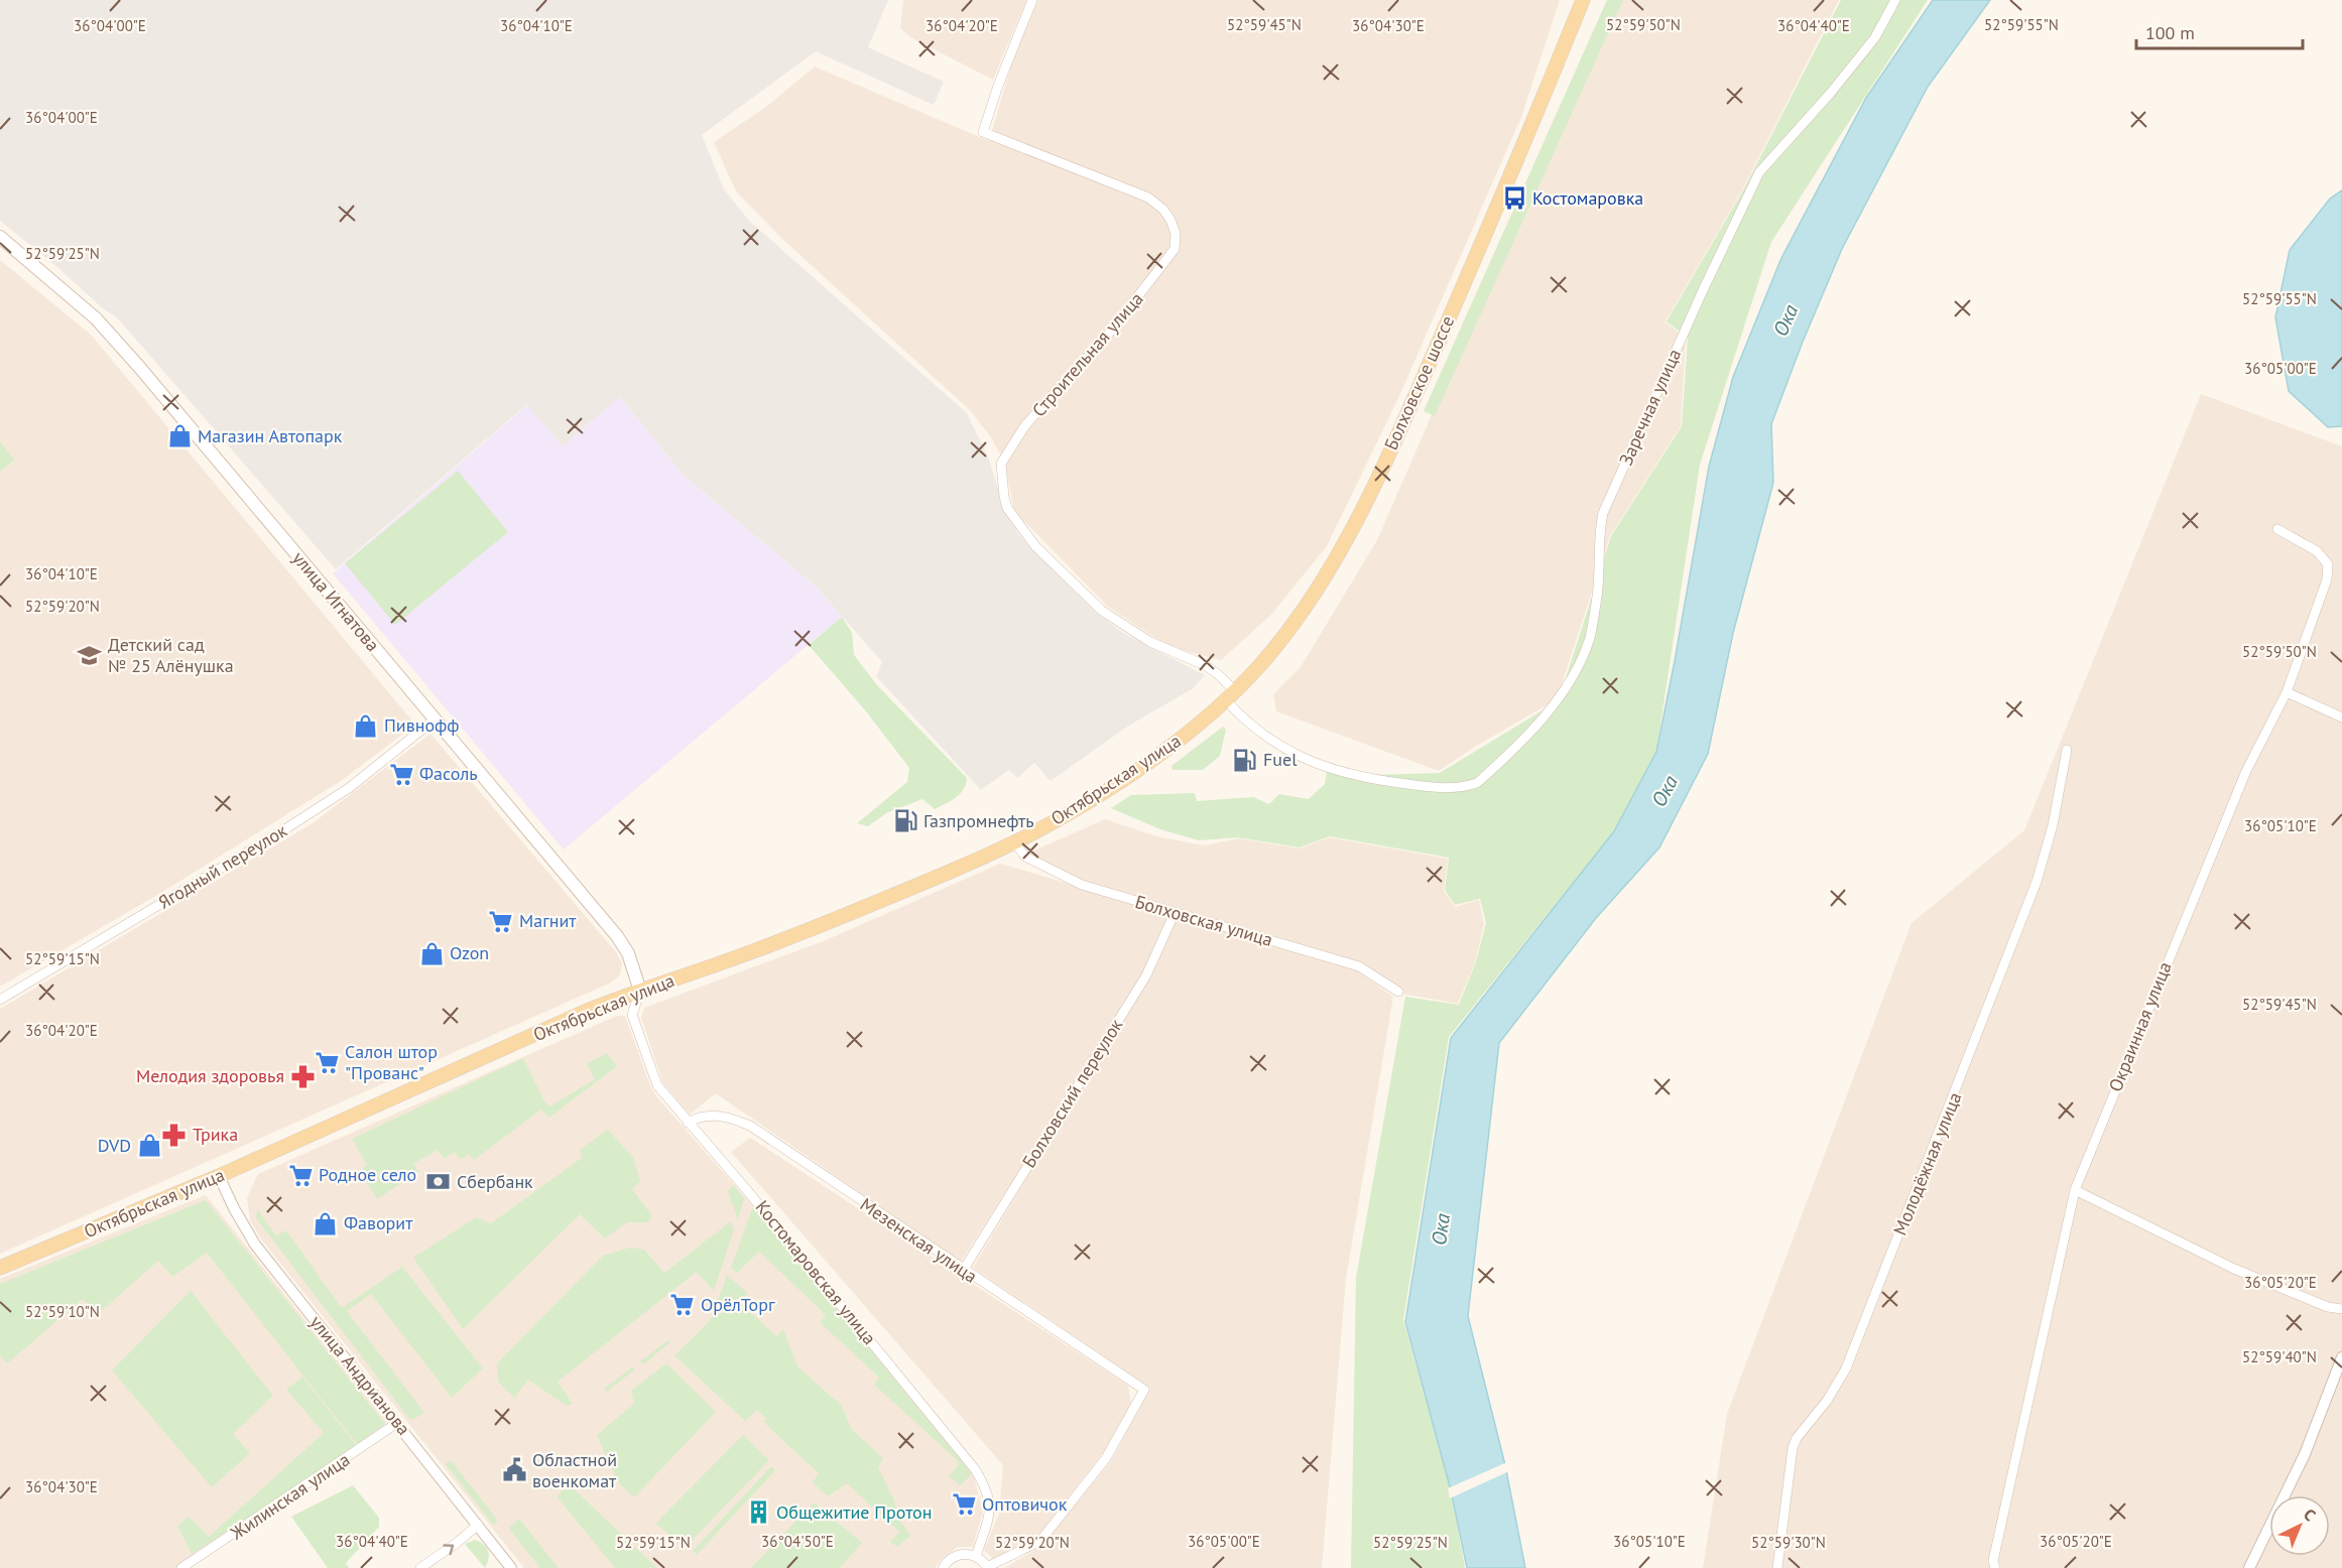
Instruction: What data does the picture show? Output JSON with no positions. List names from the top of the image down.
{
  "streets": {
    "main road": ["Болховское шоссе", "улица Игнатова", "Октябрьская улица"],
    "street": [
      "Строительная улица",
      "Заречная улица",
      "Ягодный переулок",
      "Болховская улица",
      "Окраинная улица",
      "Болховский переулок",
      "Молодёжная улица",
      "Мезенская улица",
      "Костомаровская улица",
      "улица Андрианова",
      "Жилинская улица"
    ]
  },
  "crossings": [
    ["Строительная улица", "Болховское шоссе"],
    ["Строительная улица", "Заречная улица"],
    ["Болховское шоссе", "Заречная улица"],
    ["Болховское шоссе", "Октябрьская улица"],
    ["улица Игнатова", "Октябрьская улица"],
    ["улица Игнатова", "Ягодный переулок"],
    ["улица Игнатова", "Костомаровская улица"],
    ["Октябрьская улица", "Болховская улица"],
    ["Октябрьская улица", "Костомаровская улица"],
    ["Октябрьская улица", "улица Андрианова"],
    ["Болховская улица", "Болховский переулок"],
    ["Болховский переулок", "Мезенская улица"],
    ["Мезенская улица", "Костомаровская улица"],
    ["улица Андрианова", "Жилинская улица"]
  ],
  "water": ["Ока"],
  "places": {
    "bus stop": ["Костомаровка"],
    "shop": [
      "Магазин Автопарк",
      "Пивнофф",
      "Ozon",
      "DVD",
      "Фаворит"
    ],
    "school or university": ["Детский сад № 25 Алёнушка"],
    "fuel station": ["Fuel", "Газпромнефть"],
    "supermarket": [
      "Фасоль",
      "Магнит",
      "Салон штор \"Прованс\"",
      "Родное село",
      "ОрёлТорг",
      "Оптовичок"
    ],
    "pharmacy": ["Мелодия здоровья", "Трика"],
    "bank": ["Сбербанк"],
    "public building": ["Областной военкомат"],
    "building": ["Общежитие Протон"]
  },
  "scale_bar": "100 m",
  "north": "top right",
  "coordinates": [
    "52°59'45\"N",
    "52°59'50\"N",
    "52°59'55\"N",
    "36°04'10\"E",
    "36°04'20\"E",
    "36°04'30\"E",
    "36°04'00\"E",
    "36°04'40\"E",
    "52°59'25\"N",
    "36°05'00\"E",
    "52°59'20\"N",
    "36°05'10\"E",
    "52°59'15\"N",
    "36°05'20\"E",
    "52°59'10\"N",
    "52°59'40\"N",
    "36°04'50\"E",
    "52°59'30\"N"
  ]
}
